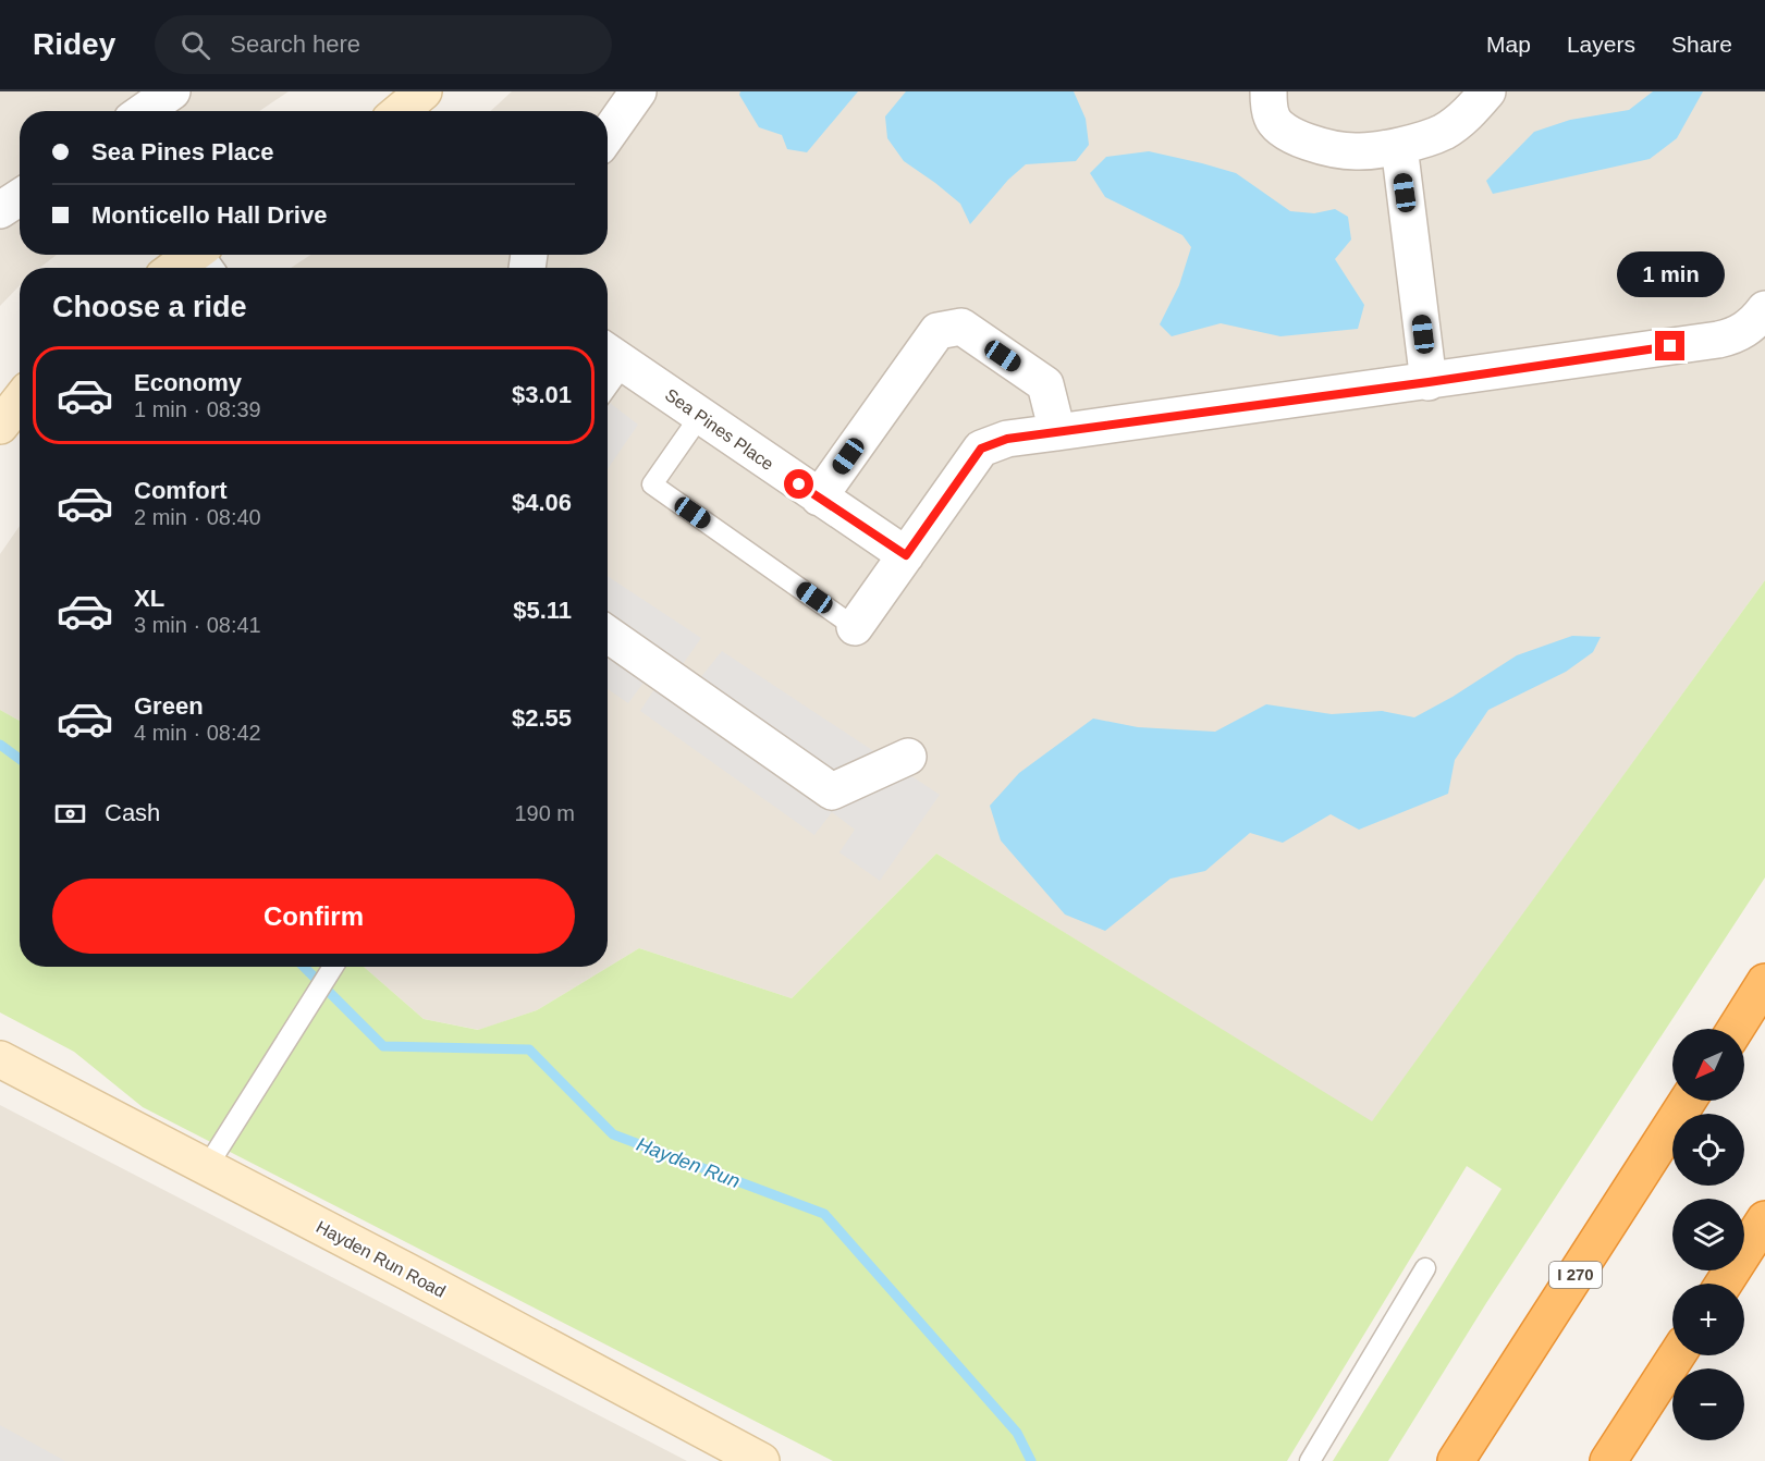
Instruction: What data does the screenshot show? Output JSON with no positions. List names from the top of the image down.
{
  "streets": {
    "highway": ["I 270"],
    "main road": ["Hayden Run Road"],
    "street": ["Sea Pines Place"]
  },
  "water": ["Hayden Run"],
  "north": "bottom left",
  "page": {
    "header": "Ridey",
    "search": "Search here",
    "nav": ["Map", "Layers", "Share"],
    "banner": ["Sea Pines Place", "Monticello Hall Drive"],
    "bubble": "1 min",
    "heading": "Choose a ride",
    "list": [
      {
        "name": "Economy",
        "note": "1 min · 08:39",
        "value": "$3.01"
      },
      {
        "name": "Comfort",
        "note": "2 min · 08:40",
        "value": "$4.06"
      },
      {
        "name": "XL",
        "note": "3 min · 08:41",
        "value": "$5.11"
      },
      {
        "name": "Green",
        "note": "4 min · 08:42",
        "value": "$2.55"
      }
    ],
    "pay": ["Cash", "190 m"],
    "buttons": "Confirm",
    "map_buttons": ["+", "−"]
  }
}
